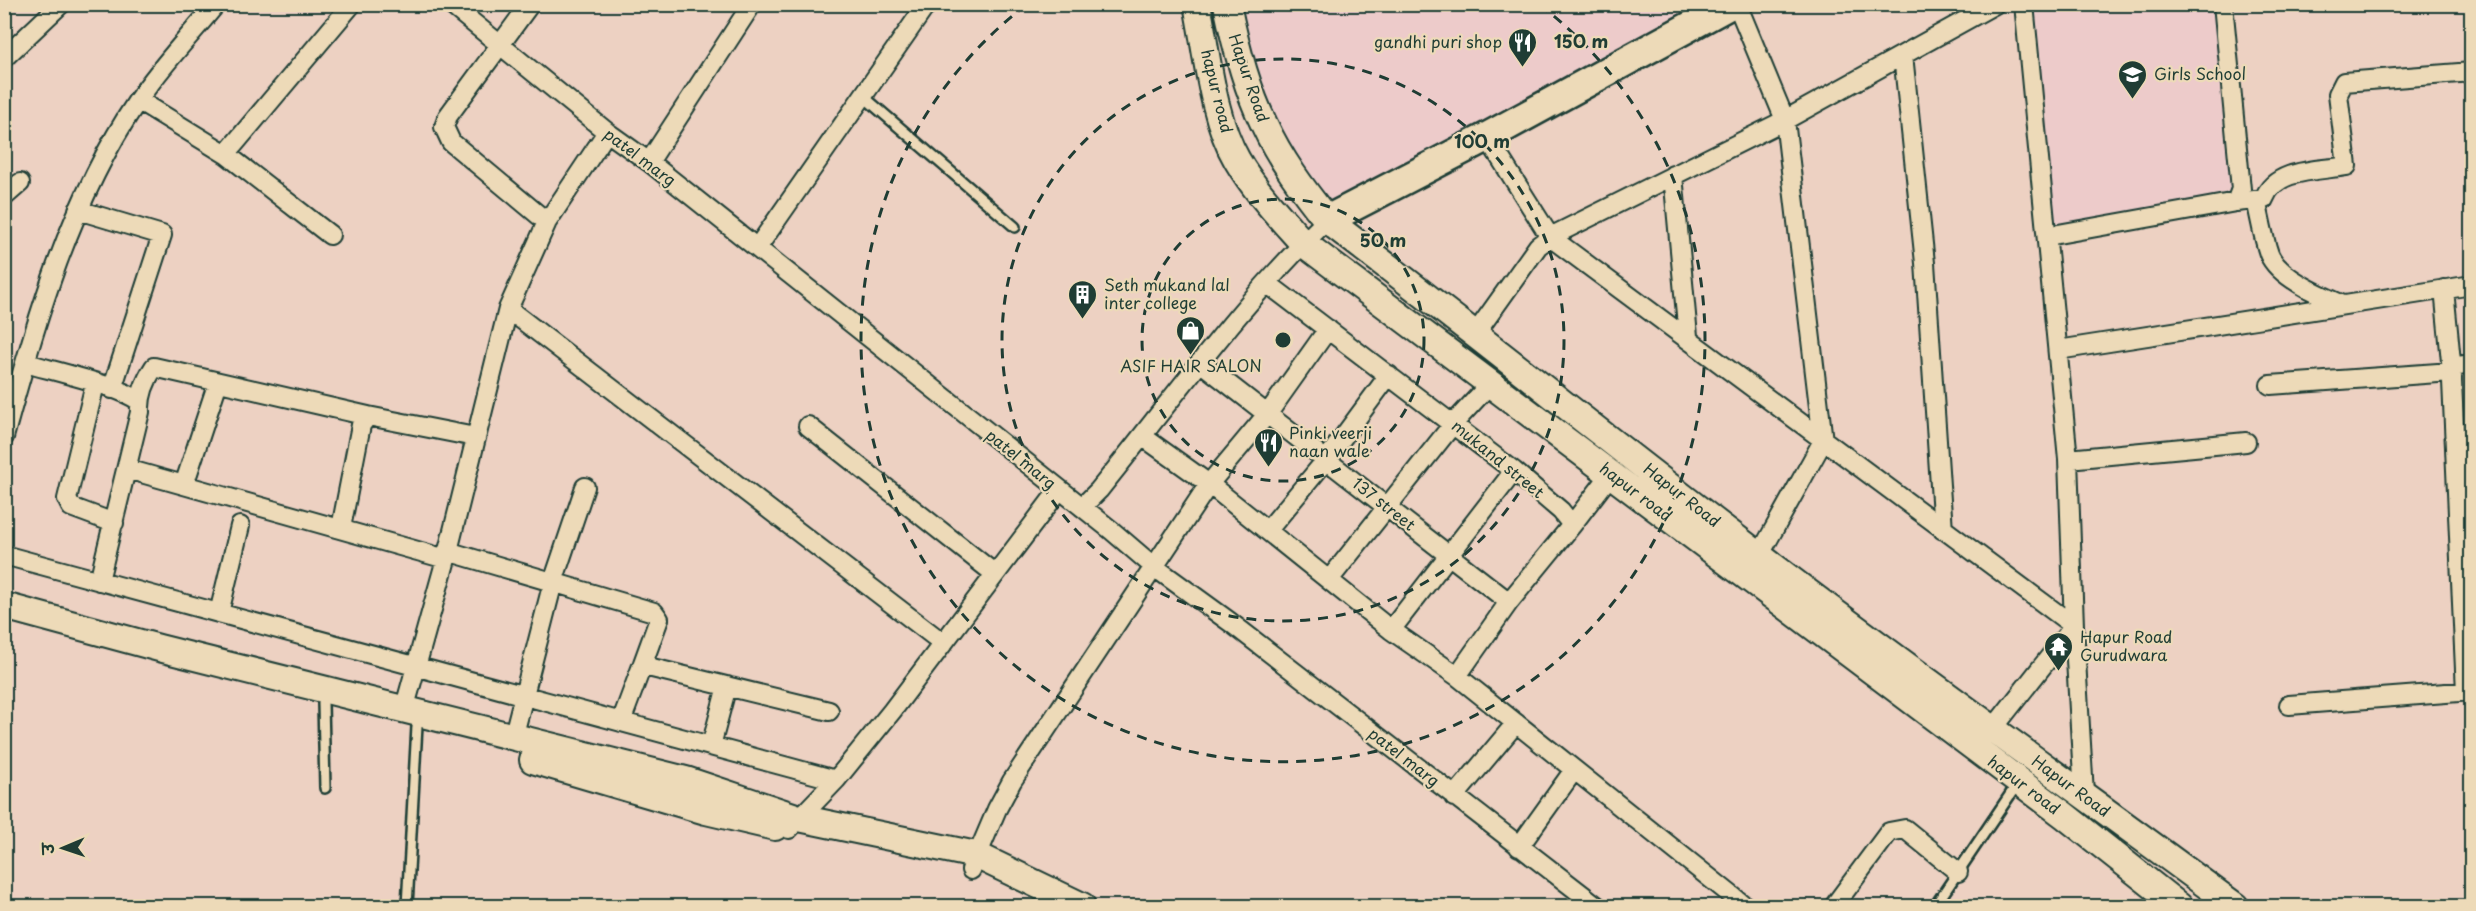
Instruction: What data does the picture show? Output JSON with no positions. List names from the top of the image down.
{
  "streets": {
    "main road": ["Hapur Road", "hapur road"],
    "street": ["patel marg", "mukand street", "137 street"]
  },
  "places": {
    "restaurant": ["gandhi puri shop", "Pinki veerji naan wale"],
    "school or university": ["Girls School"],
    "building": ["Seth mukand lal inter college"],
    "shop": ["ASIF HAIR SALON"],
    "temple": ["Hapur Road Gurudwara"]
  },
  "north": "left",
  "rings": ["150 m", "100 m", "50 m"]
}
